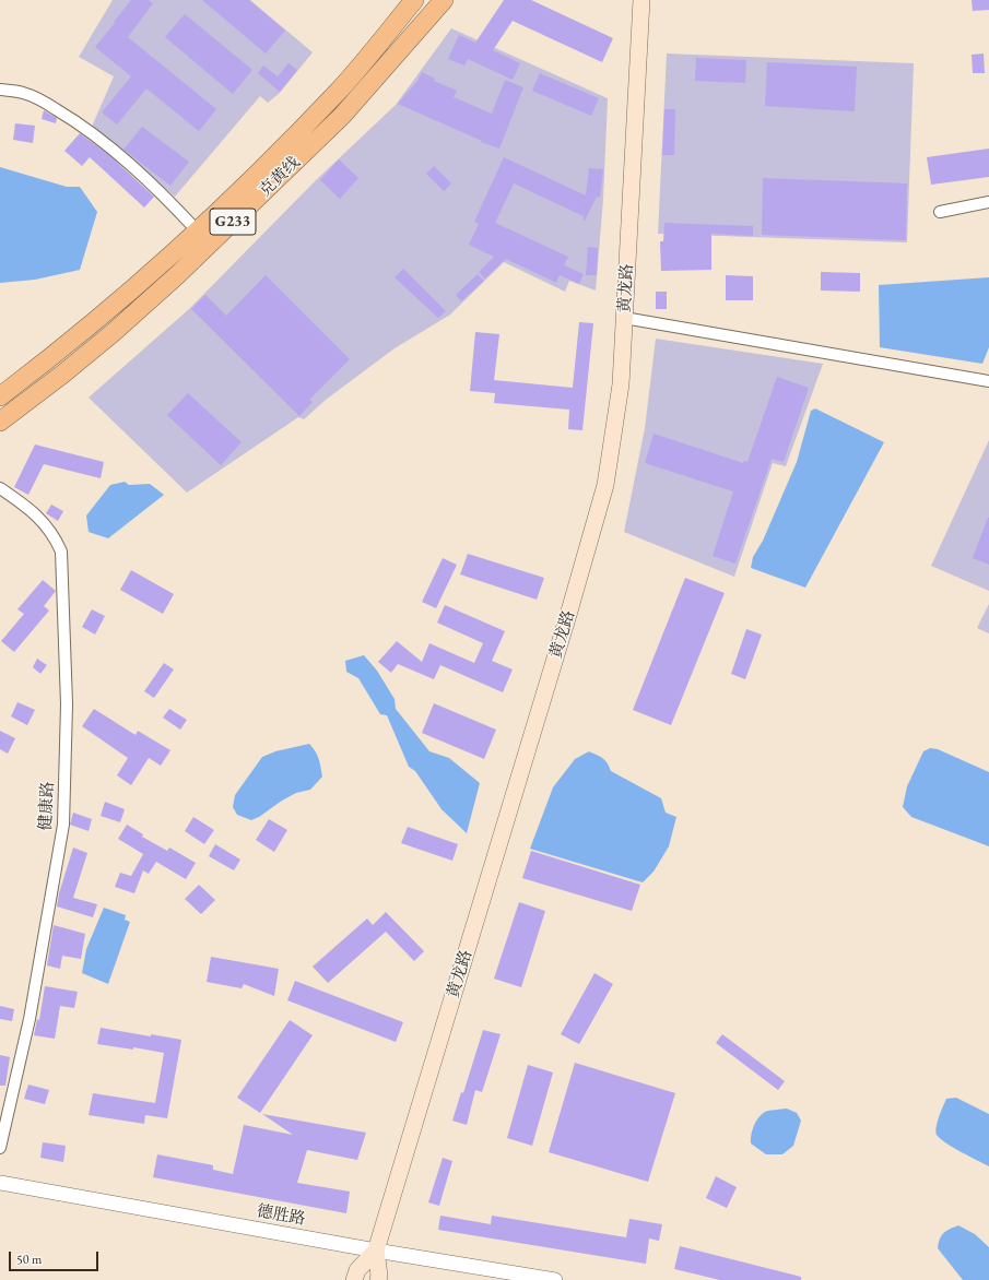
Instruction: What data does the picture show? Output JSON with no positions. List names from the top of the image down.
{
  "streets": {
    "highway": ["克黄线", "G233"],
    "main road": ["黄龙路"],
    "street": ["健康路", "德胜路"]
  },
  "crossings": [
    ["黄龙路", "德胜路"]
  ],
  "scale_bar": "50 m"
}
